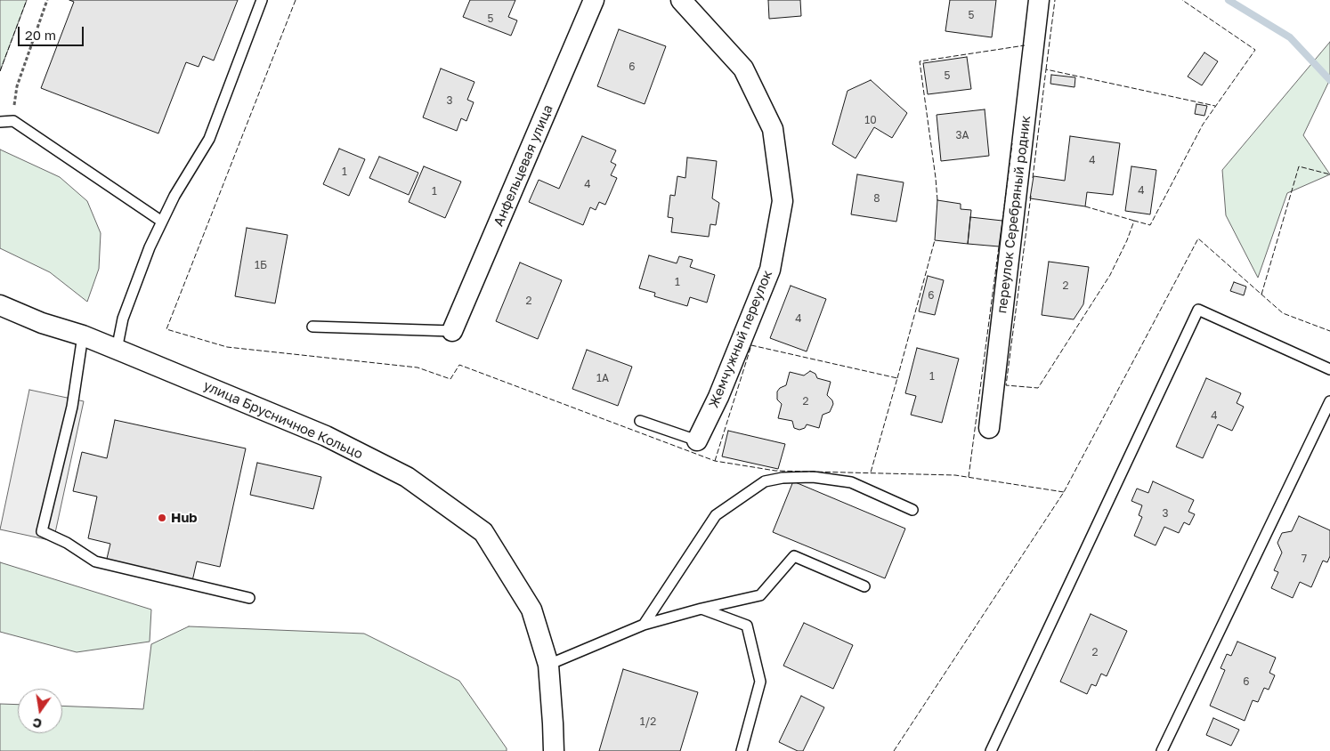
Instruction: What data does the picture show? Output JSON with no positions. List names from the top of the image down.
{
  "streets": {
    "street": [
      "Анфельцевая улица",
      "переулок Серебряный родник",
      "Жемчужный переулок",
      "улица Брусничное Кольцо"
    ]
  },
  "places": ["Hub"],
  "house_numbers": [
    "5",
    "5",
    "6",
    "5",
    "3",
    "10",
    "3А",
    "4",
    "1",
    "4",
    "4",
    "1",
    "8",
    "1Б",
    "1",
    "2",
    "6",
    "2",
    "4",
    "1",
    "1А",
    "2",
    "4",
    "3",
    "7",
    "2",
    "6",
    "1/2"
  ],
  "scale_bar": "20 m",
  "north": "bottom"
}
